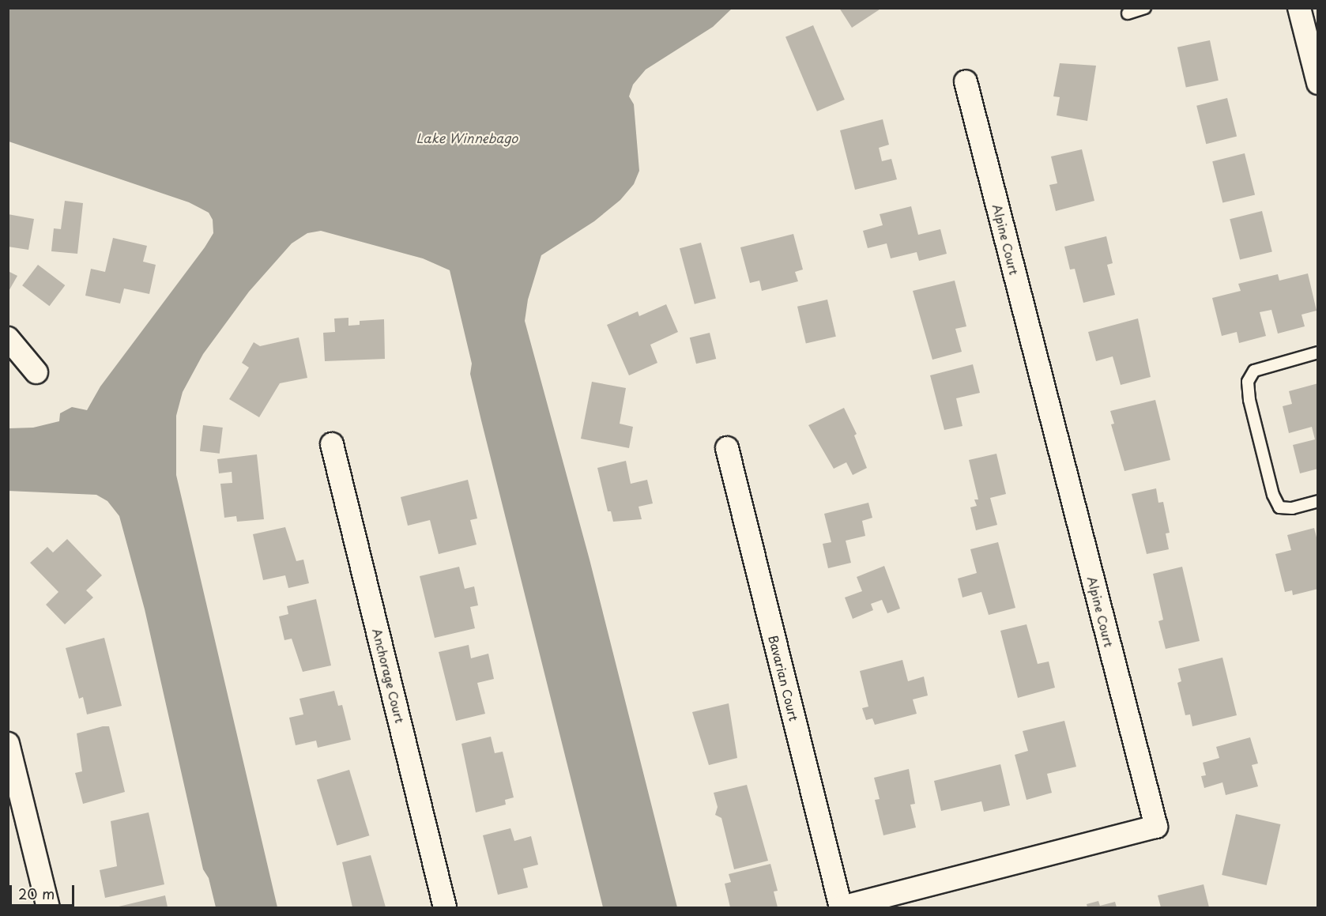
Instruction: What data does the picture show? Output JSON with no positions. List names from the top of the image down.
{
  "streets": {
    "street": ["Alpine Court", "Anchorage Court", "Bavarian Court"]
  },
  "crossings": [
    ["Alpine Court", "Bavarian Court"]
  ],
  "water": ["Lake Winnebago"],
  "scale_bar": "20 m"
}
